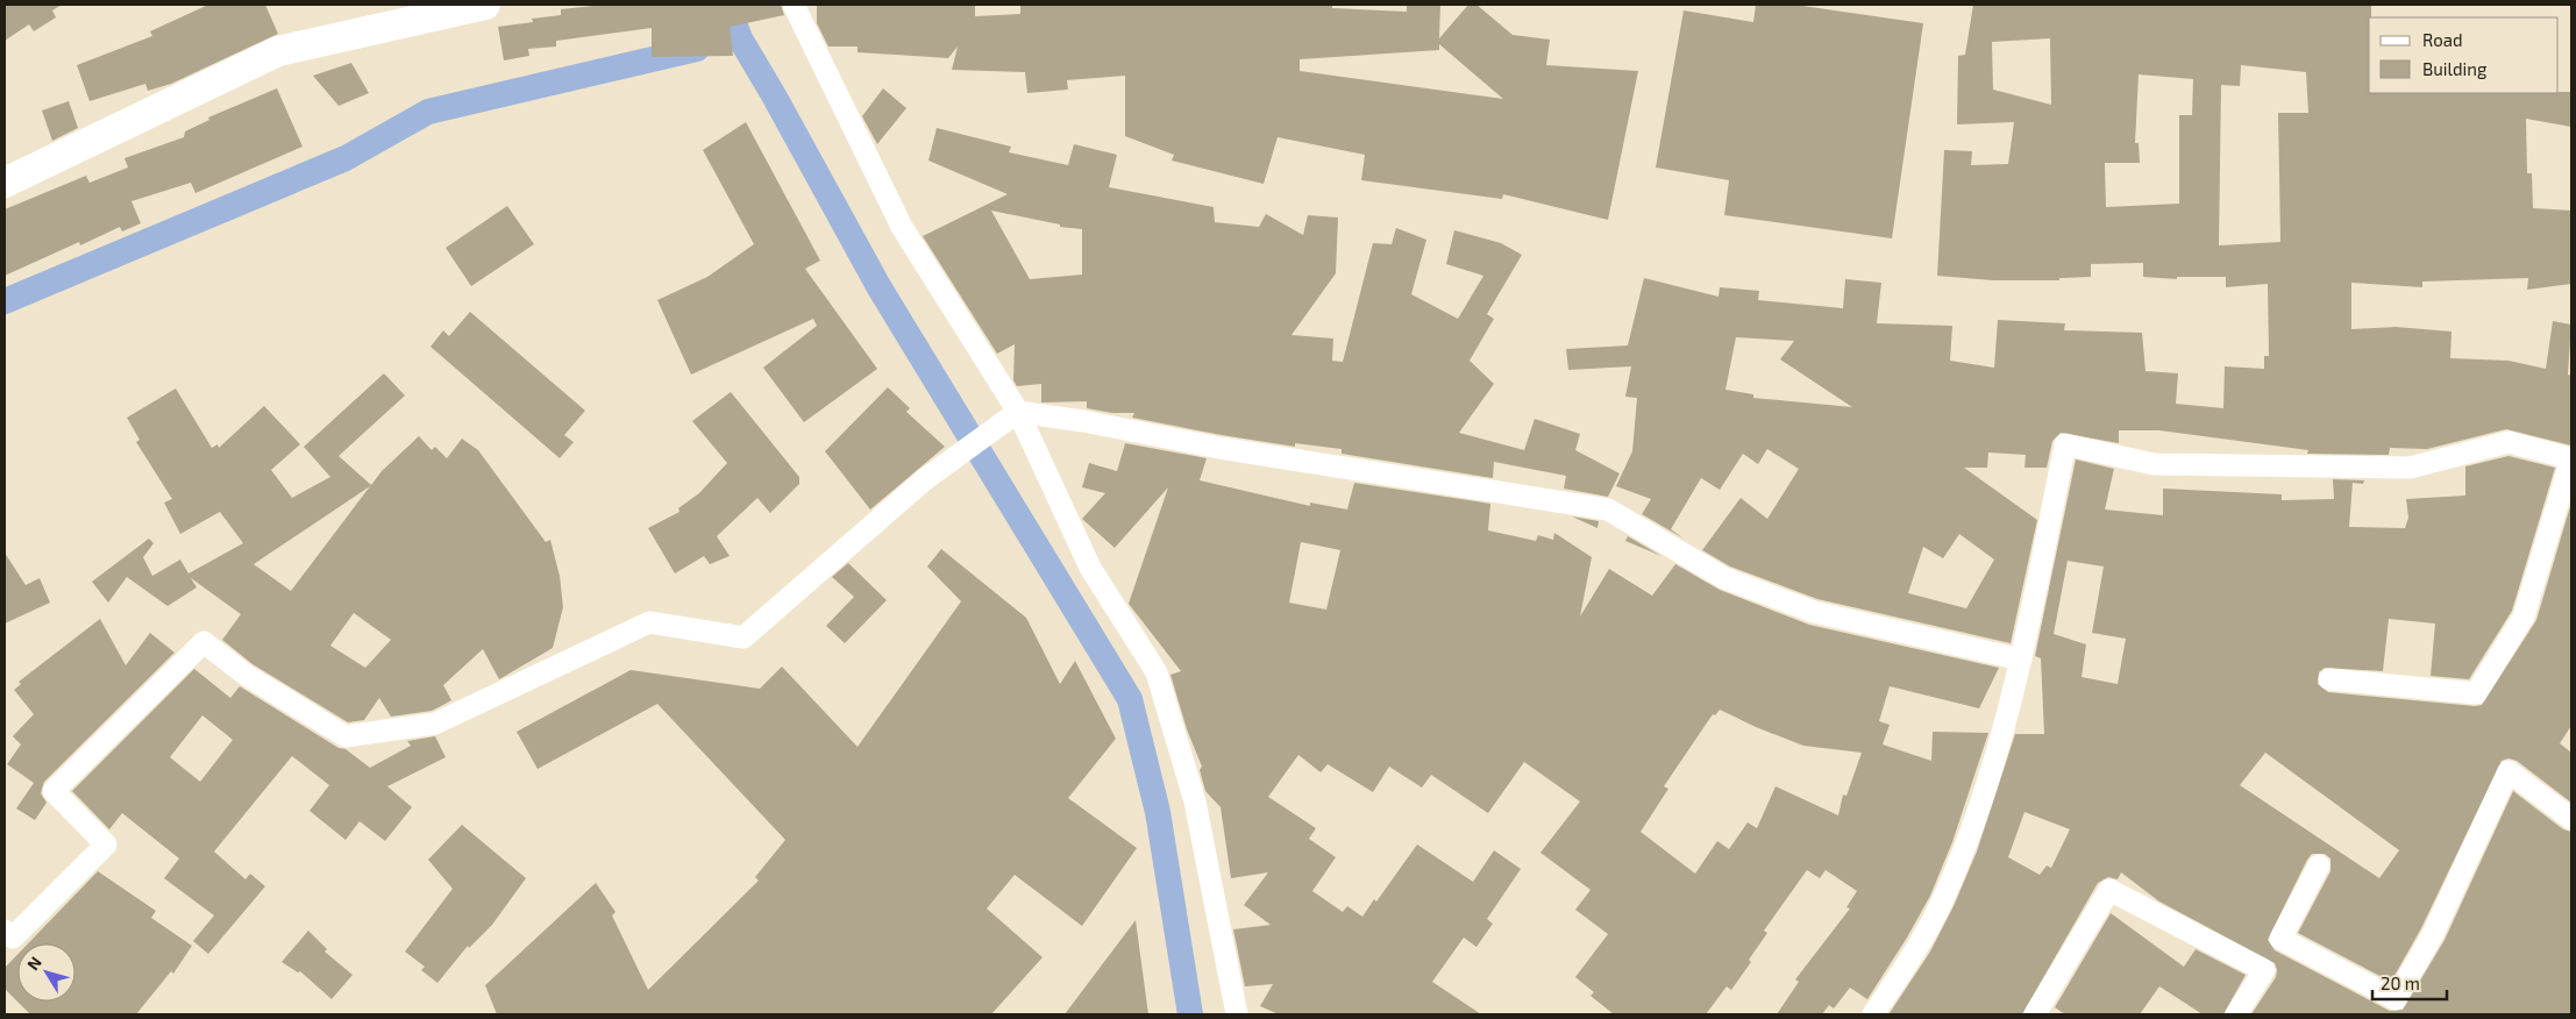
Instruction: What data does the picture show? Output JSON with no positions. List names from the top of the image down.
{
  "legend": ["Road", "Building"],
  "scale_bar": "20 m",
  "north": "top left"
}
